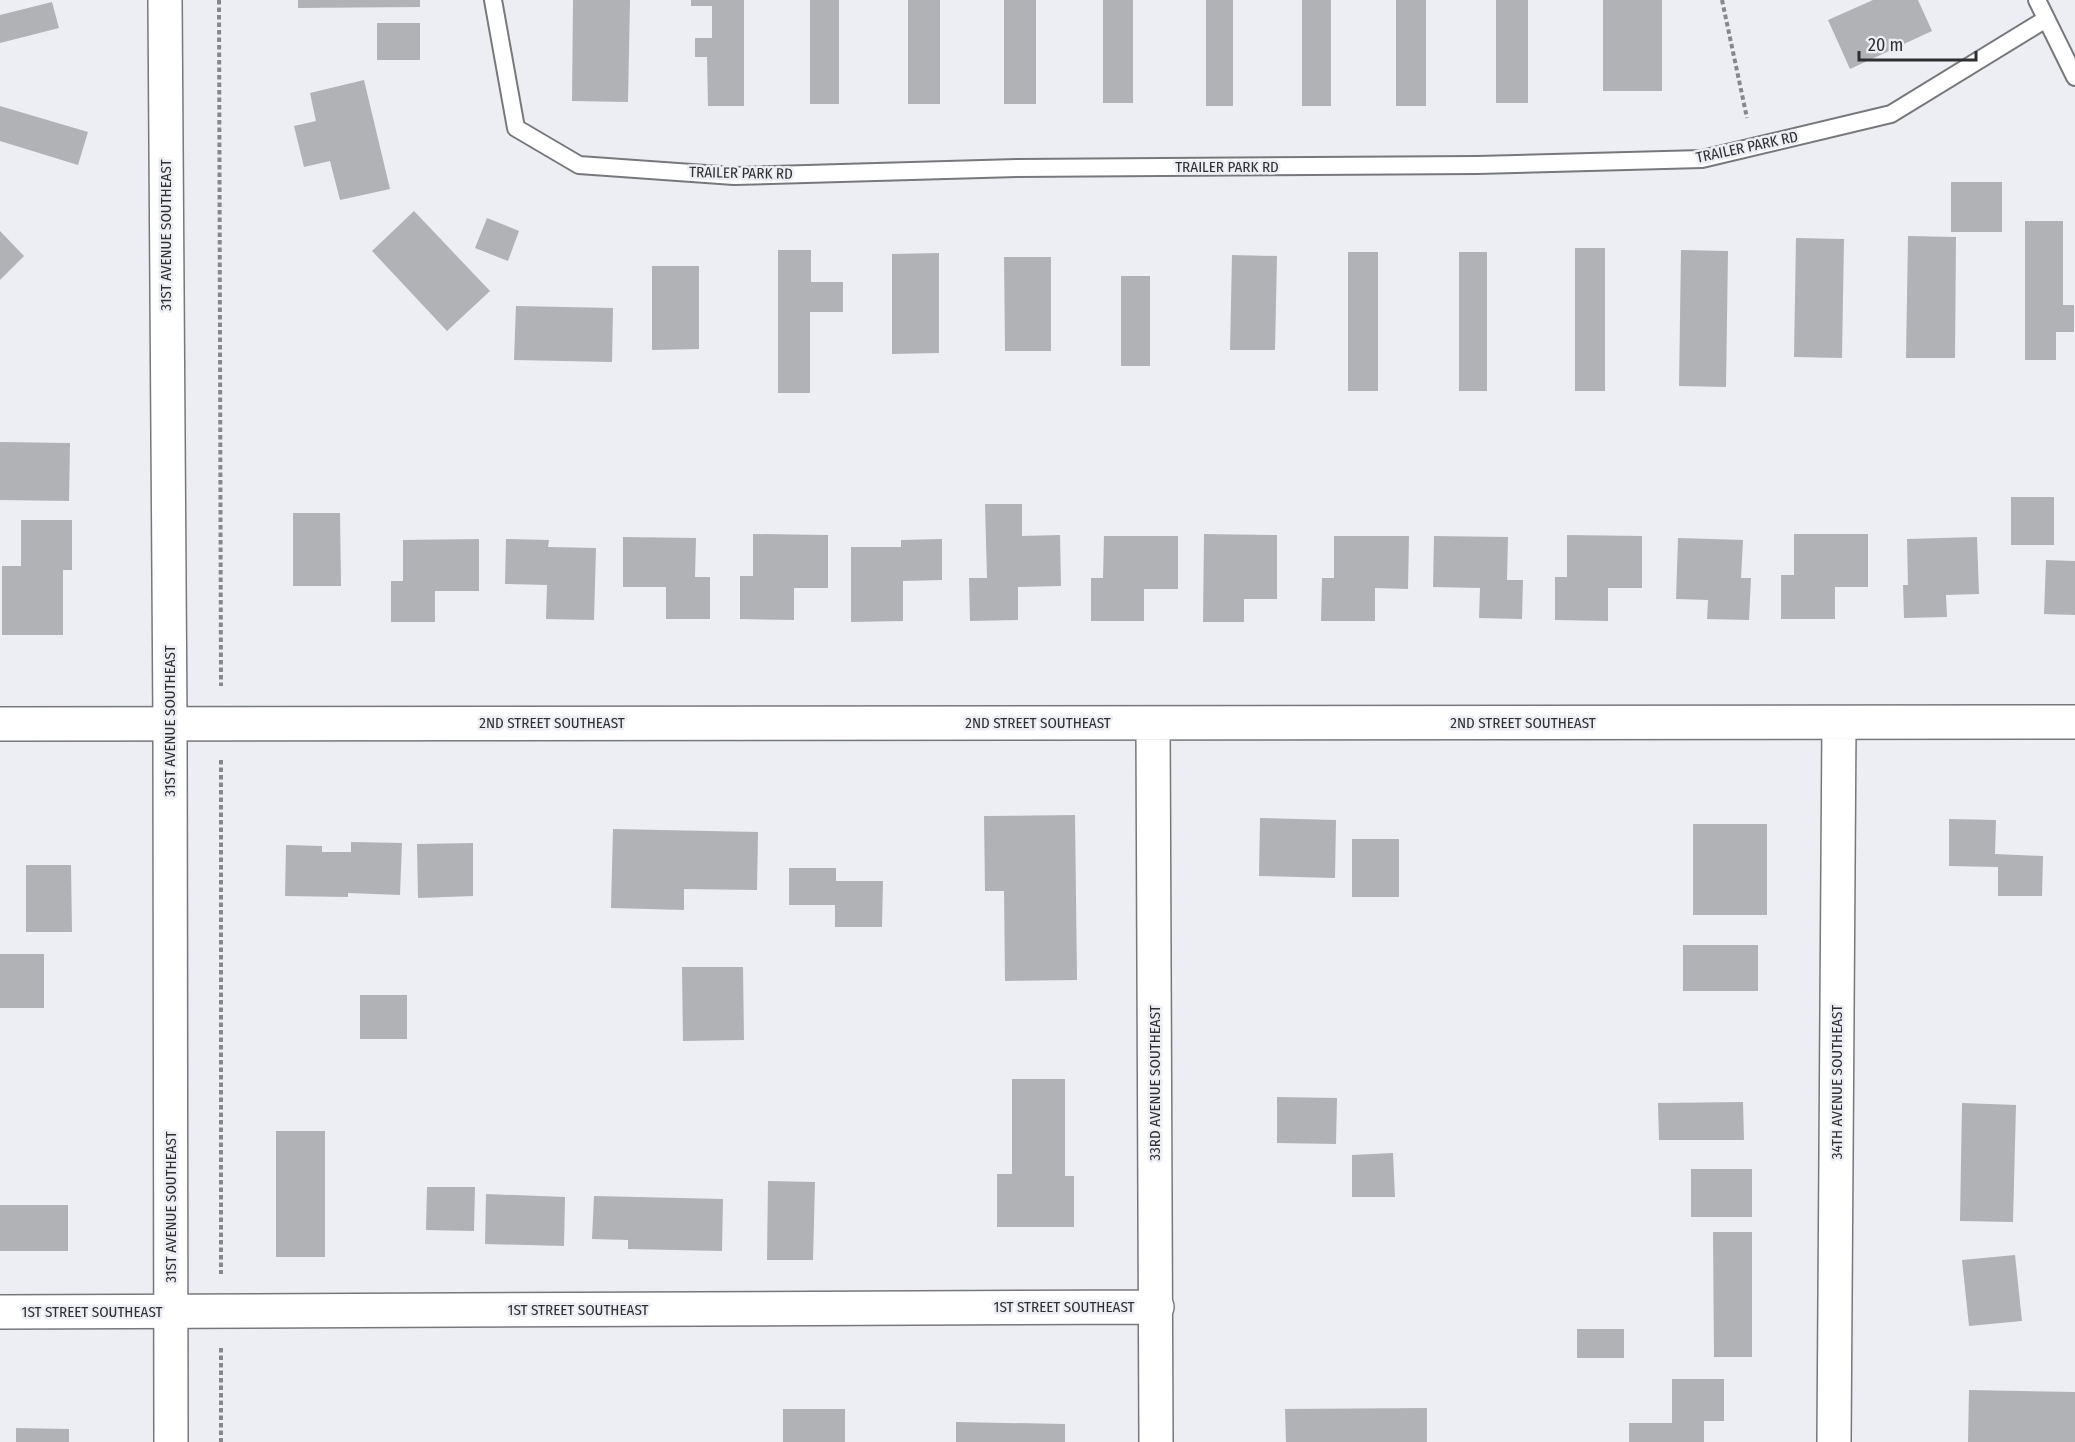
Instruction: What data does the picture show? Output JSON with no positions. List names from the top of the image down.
{
  "streets": {
    "street": [
      "31ST AVENUE SOUTHEAST",
      "2ND STREET SOUTHEAST",
      "34TH AVENUE SOUTHEAST",
      "33RD AVENUE SOUTHEAST",
      "1ST STREET SOUTHEAST"
    ],
    "lane": ["TRAILER PARK RD"]
  },
  "crossings": [
    ["31ST AVENUE SOUTHEAST", "2ND STREET SOUTHEAST"],
    ["31ST AVENUE SOUTHEAST", "1ST STREET SOUTHEAST"],
    ["2ND STREET SOUTHEAST", "34TH AVENUE SOUTHEAST"],
    ["2ND STREET SOUTHEAST", "33RD AVENUE SOUTHEAST"],
    ["33RD AVENUE SOUTHEAST", "1ST STREET SOUTHEAST"]
  ],
  "scale_bar": "20 m"
}
